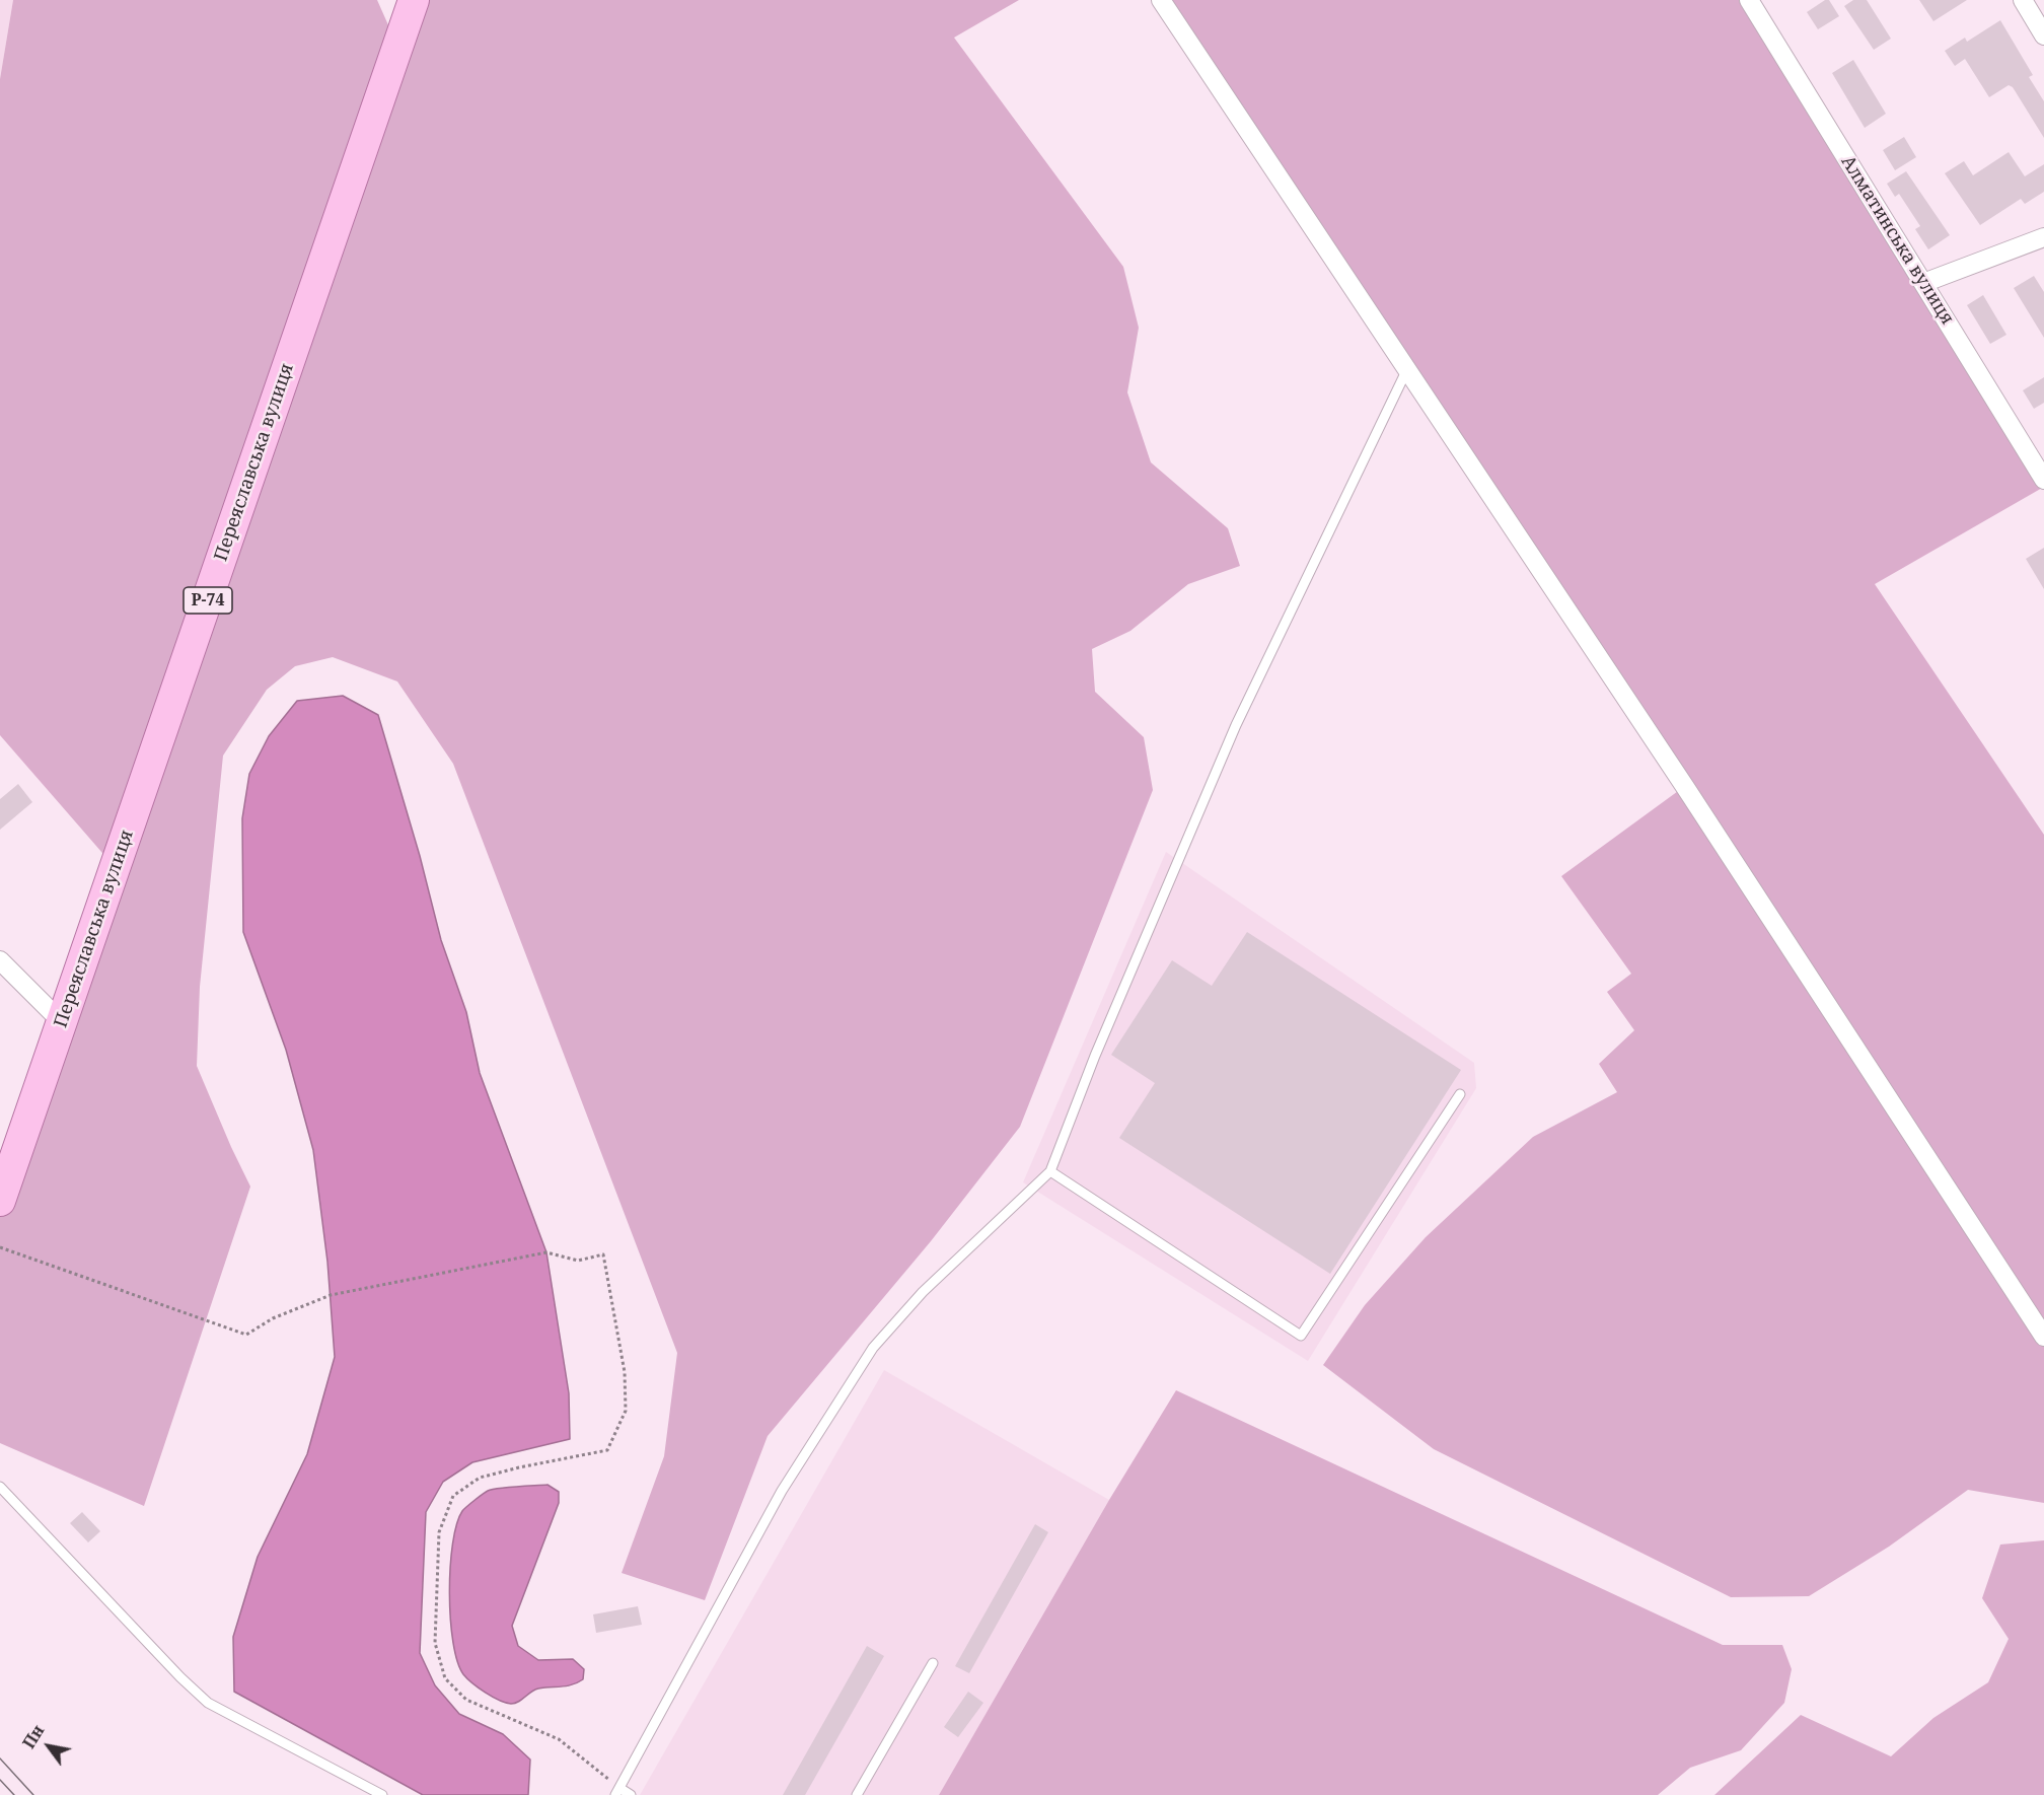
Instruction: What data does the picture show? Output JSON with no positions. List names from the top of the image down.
{
  "streets": {
    "main road": ["Переяславська вулиця", "Р-74"],
    "street": ["Алматинська вулиця"]
  },
  "north": "top left"
}
